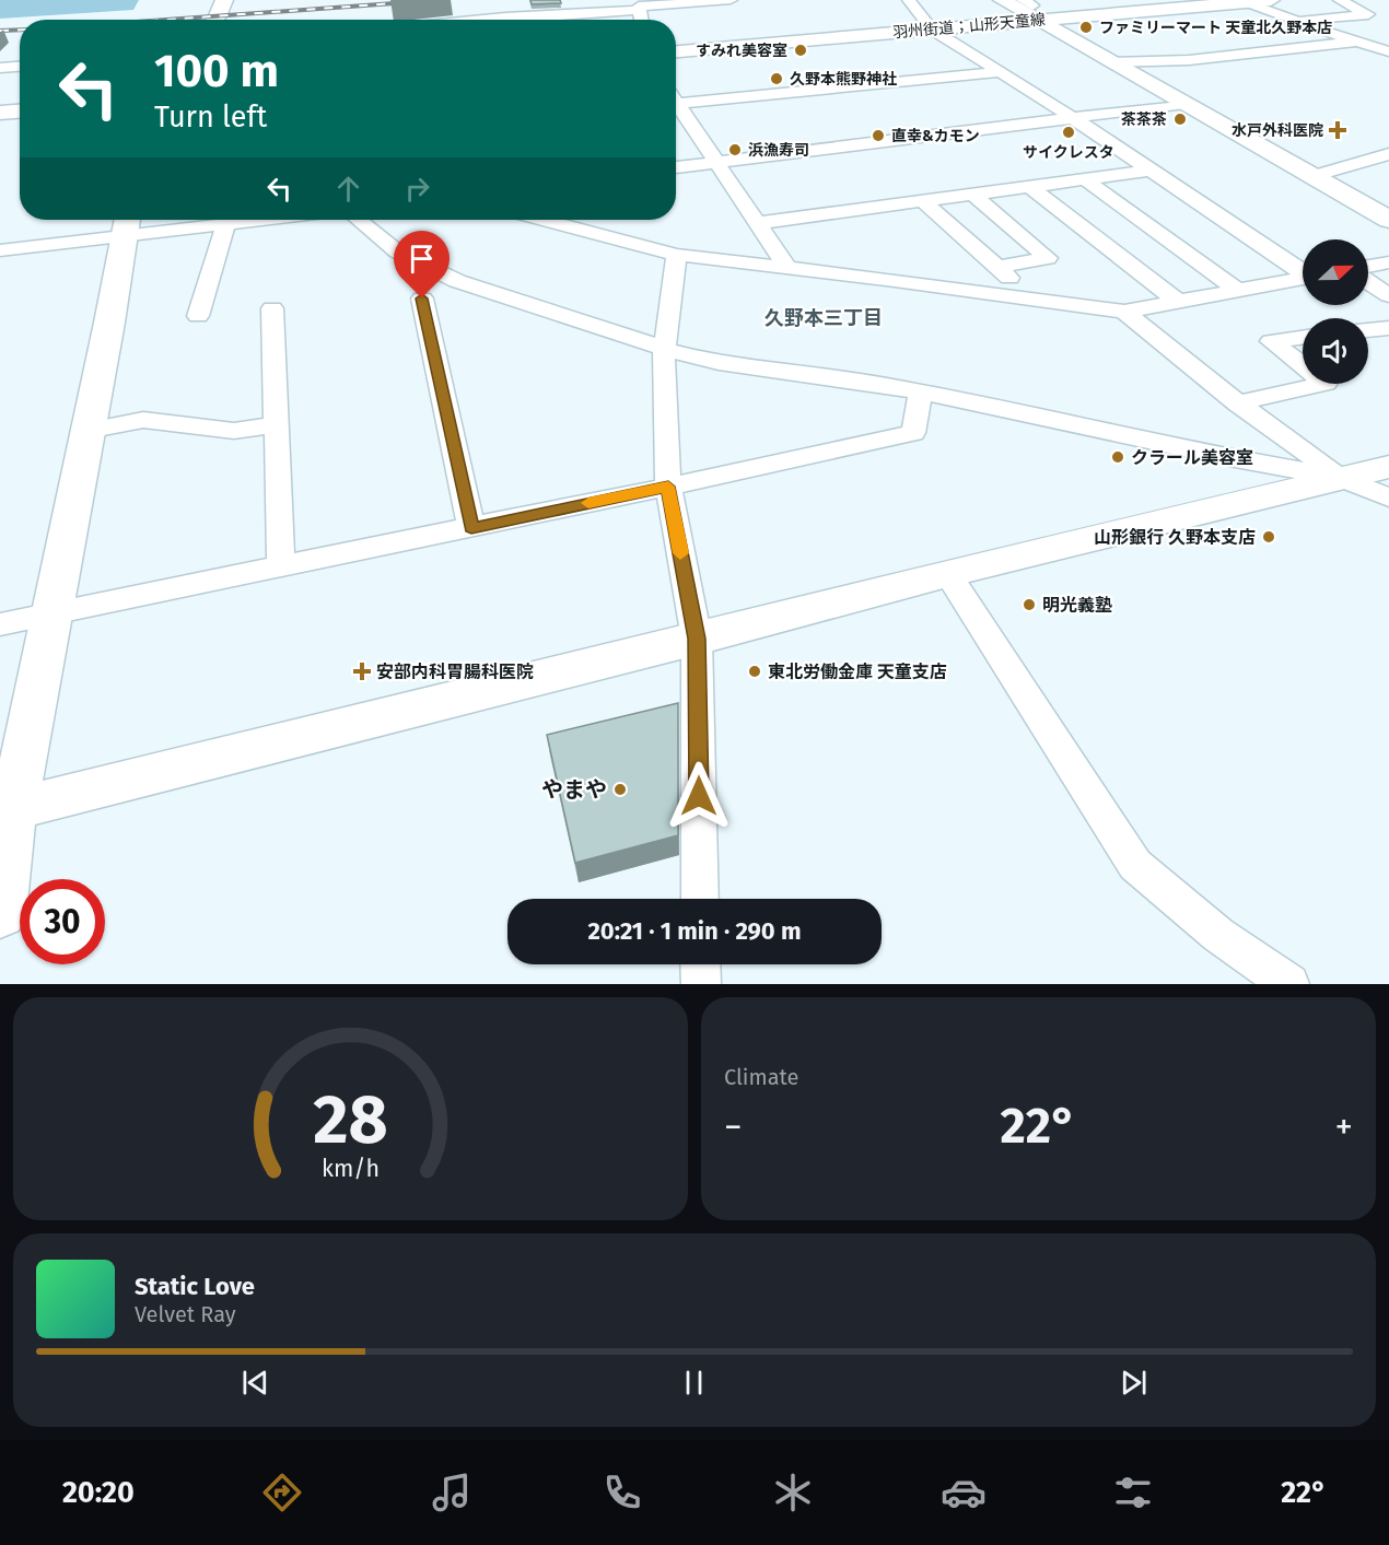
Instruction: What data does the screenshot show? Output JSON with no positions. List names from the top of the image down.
{
  "streets": {
    "street": ["羽州街道；山形天童線"]
  },
  "districts": ["久野本三丁目"],
  "places": {
    "other": [
      "ファミリーマート 天童北久野本店",
      "すみれ美容室",
      "久野本熊野神社",
      "茶茶茶",
      "サイクレスタ",
      "直幸&カモン",
      "浜漁寿司",
      "クラール美容室",
      "山形銀行 久野本支店",
      "明光義塾",
      "東北労働金庫 天童支店",
      "やまや"
    ],
    "health": ["水戸外科医院", "安部内科胃腸科医院"]
  },
  "north": "right",
  "page": {
    "turn": ["100 m", "Turn left"],
    "limit": "30",
    "trip": "20:21 · 1 min · 290 m",
    "tile": "Climate",
    "heat": ["−", "22°", "+"],
    "song": ["Static Love", "Velvet Ray"],
    "tabs": ["20:20", "22°"],
    "gauge": ["28", "km/h"]
  }
}
